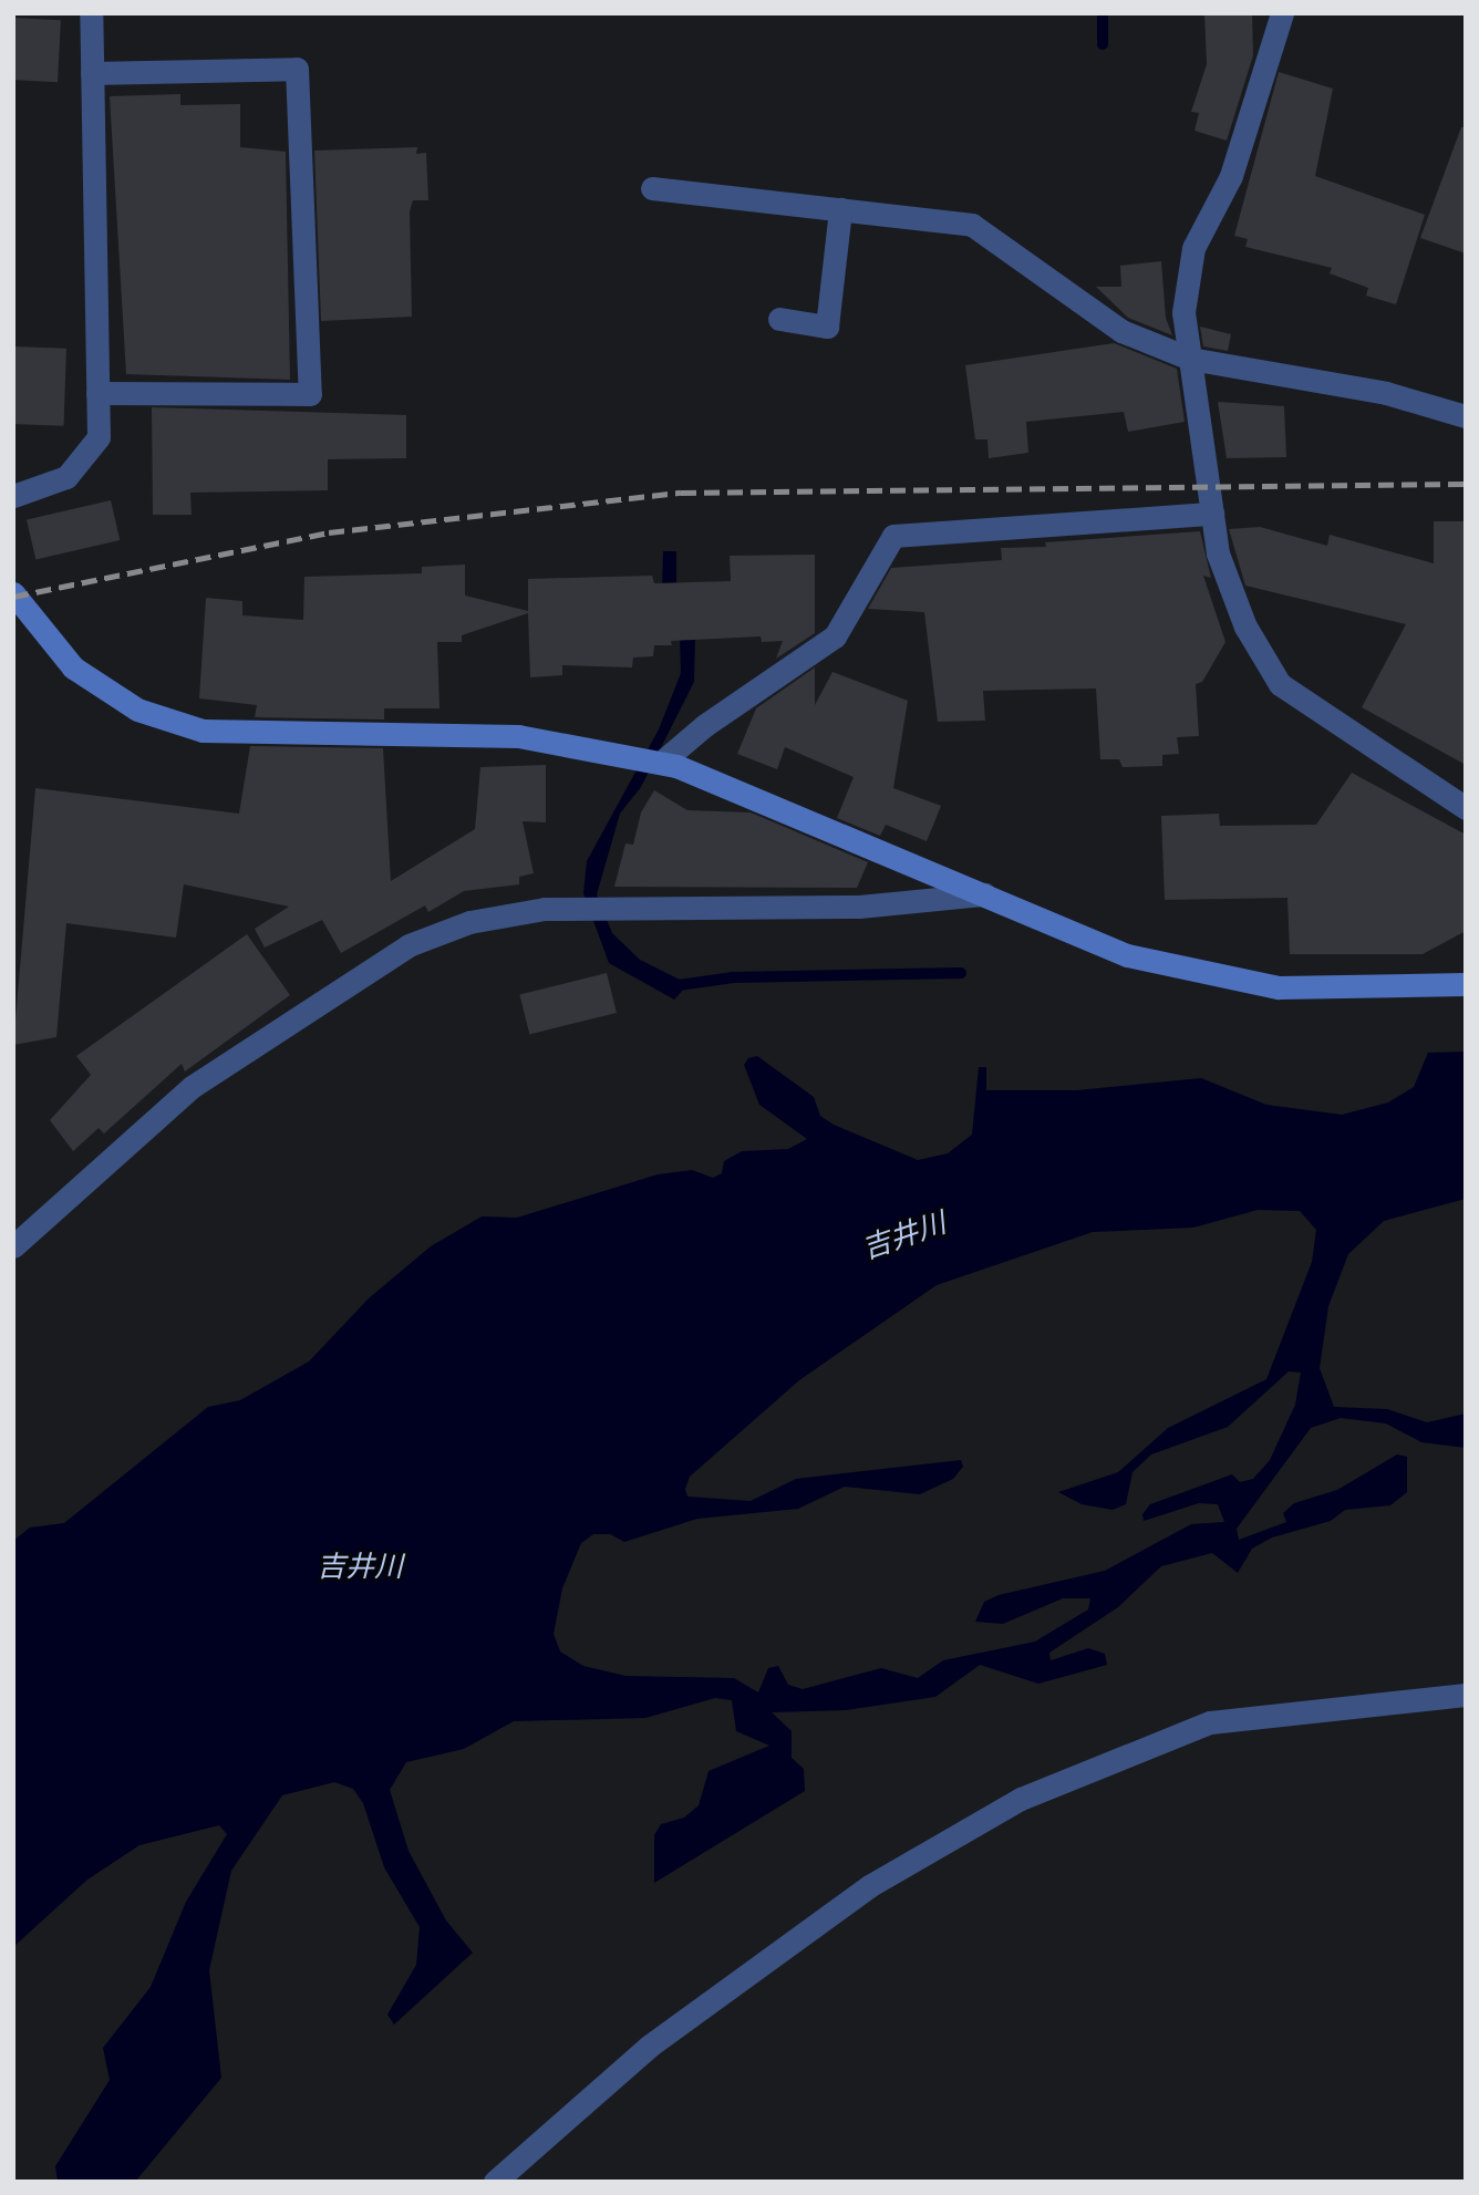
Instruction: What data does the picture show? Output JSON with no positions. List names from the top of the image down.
{
  "water": ["吉井川"]
}
